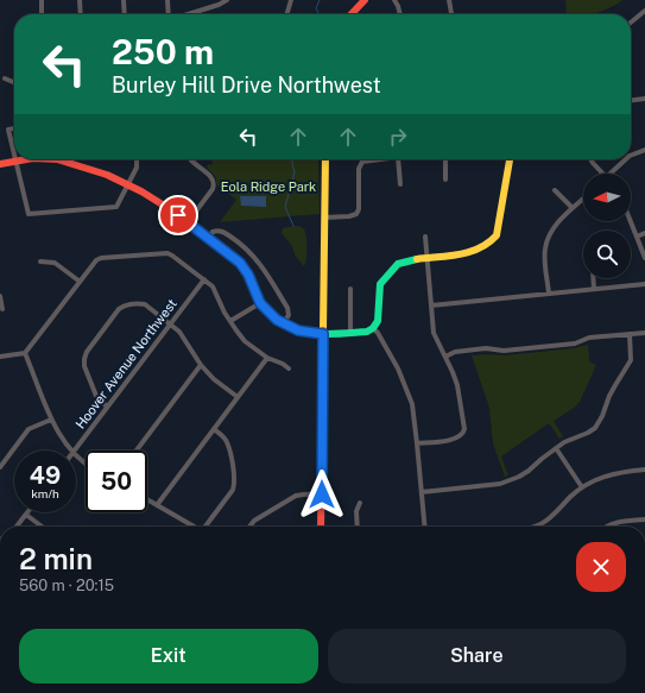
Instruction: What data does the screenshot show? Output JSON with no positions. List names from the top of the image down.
{
  "streets": {
    "street": ["Hoover Avenue Northwest"]
  },
  "parks": ["Eola Ridge Park"],
  "north": "left",
  "page": {
    "turn": ["250 m", "Burley Hill Drive Northwest"],
    "speed": "49 km/h",
    "limit": "50",
    "heading": ["2 min", "560 m · 20:15"],
    "buttons": ["Exit", "Share"]
  }
}
